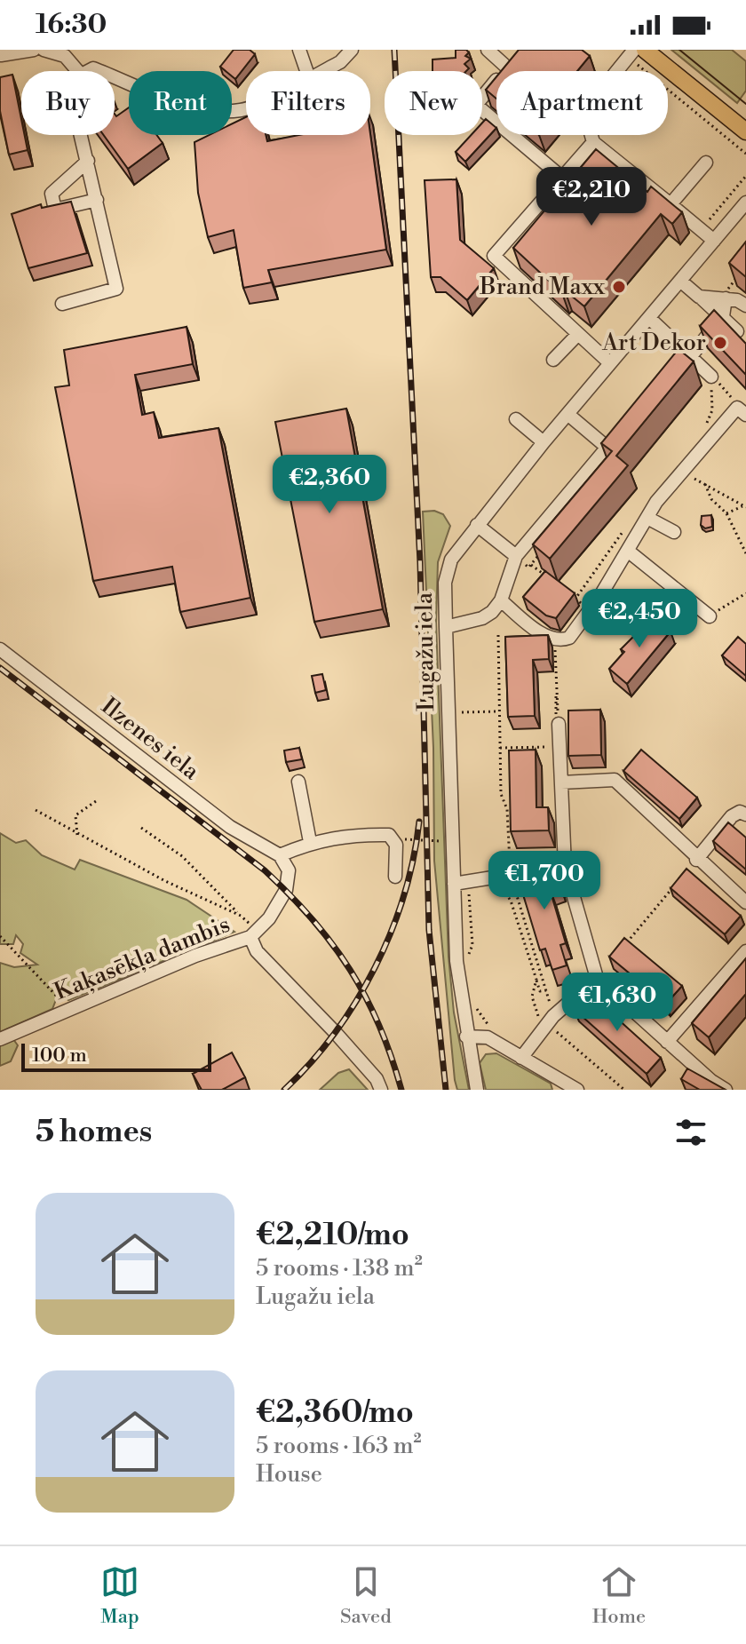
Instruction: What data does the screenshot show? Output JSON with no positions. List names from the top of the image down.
{
  "streets": {
    "street": ["Lugažu iela", "Ilzenes iela", "Kaķasēkļa dambis"]
  },
  "crossings": [
    ["Ilzenes iela", "Kaķasēkļa dambis"]
  ],
  "places": ["Brand Maxx", "Art Dekor"],
  "scale_bar": "100 m",
  "page": {
    "status": "16:30",
    "chip": [
      "Buy",
      "Rent",
      "Filters",
      "New",
      "Apartment"
    ],
    "price": [
      "€2,210",
      "€2,360",
      "€2,450",
      "€1,700",
      "€1,630"
    ],
    "scale": "100 m",
    "heading": "5 homes",
    "list": [
      {
        "name": "€2,210/mo",
        "note": "5 rooms · 138 m² · Lugažu iela"
      },
      {
        "name": "€2,360/mo",
        "note": "5 rooms · 163 m² · House"
      }
    ],
    "tabs": ["Map", "Saved", "Home"]
  }
}
